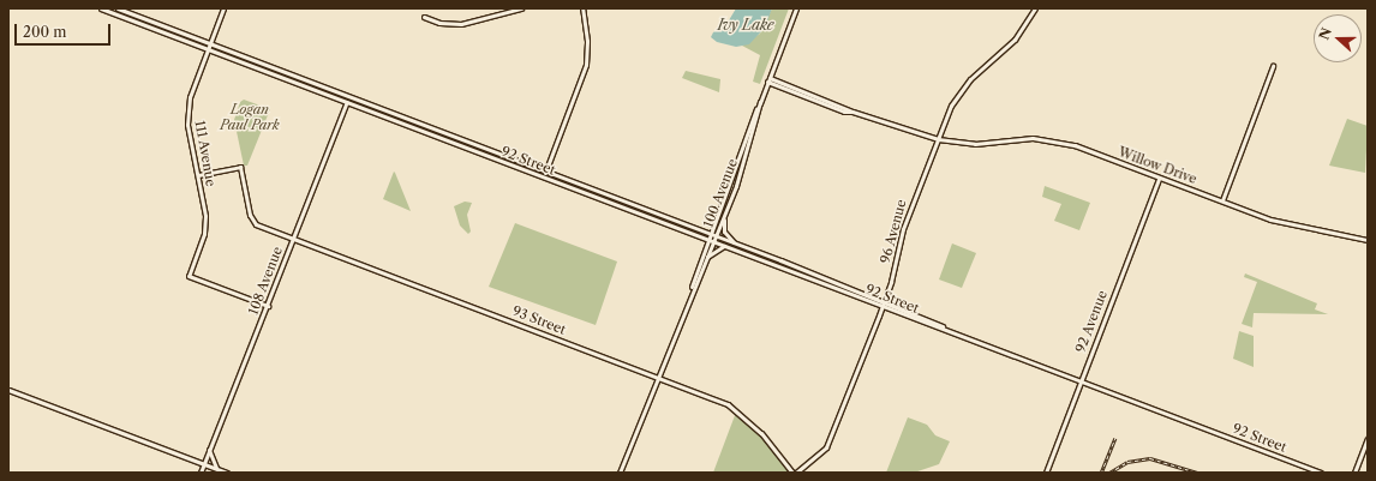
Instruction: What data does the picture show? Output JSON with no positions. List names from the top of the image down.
{
  "streets": {
    "street": [
      "111 Avenue",
      "92 Street",
      "Willow Drive",
      "100 Avenue",
      "96 Avenue",
      "108 Avenue",
      "93 Street",
      "92 Avenue"
    ]
  },
  "crossings": [
    ["111 Avenue", "92 Street"],
    ["111 Avenue", "108 Avenue"],
    ["111 Avenue", "93 Street"],
    ["92 Street", "100 Avenue"],
    ["92 Street", "96 Avenue"],
    ["92 Street", "108 Avenue"],
    ["92 Street", "92 Avenue"],
    ["Willow Drive", "100 Avenue"],
    ["Willow Drive", "96 Avenue"],
    ["Willow Drive", "92 Avenue"],
    ["100 Avenue", "93 Street"],
    ["108 Avenue", "93 Street"]
  ],
  "water": ["Ivy Lake"],
  "parks": ["Logan Paul Park"],
  "scale_bar": "200 m",
  "north": "left"
}
